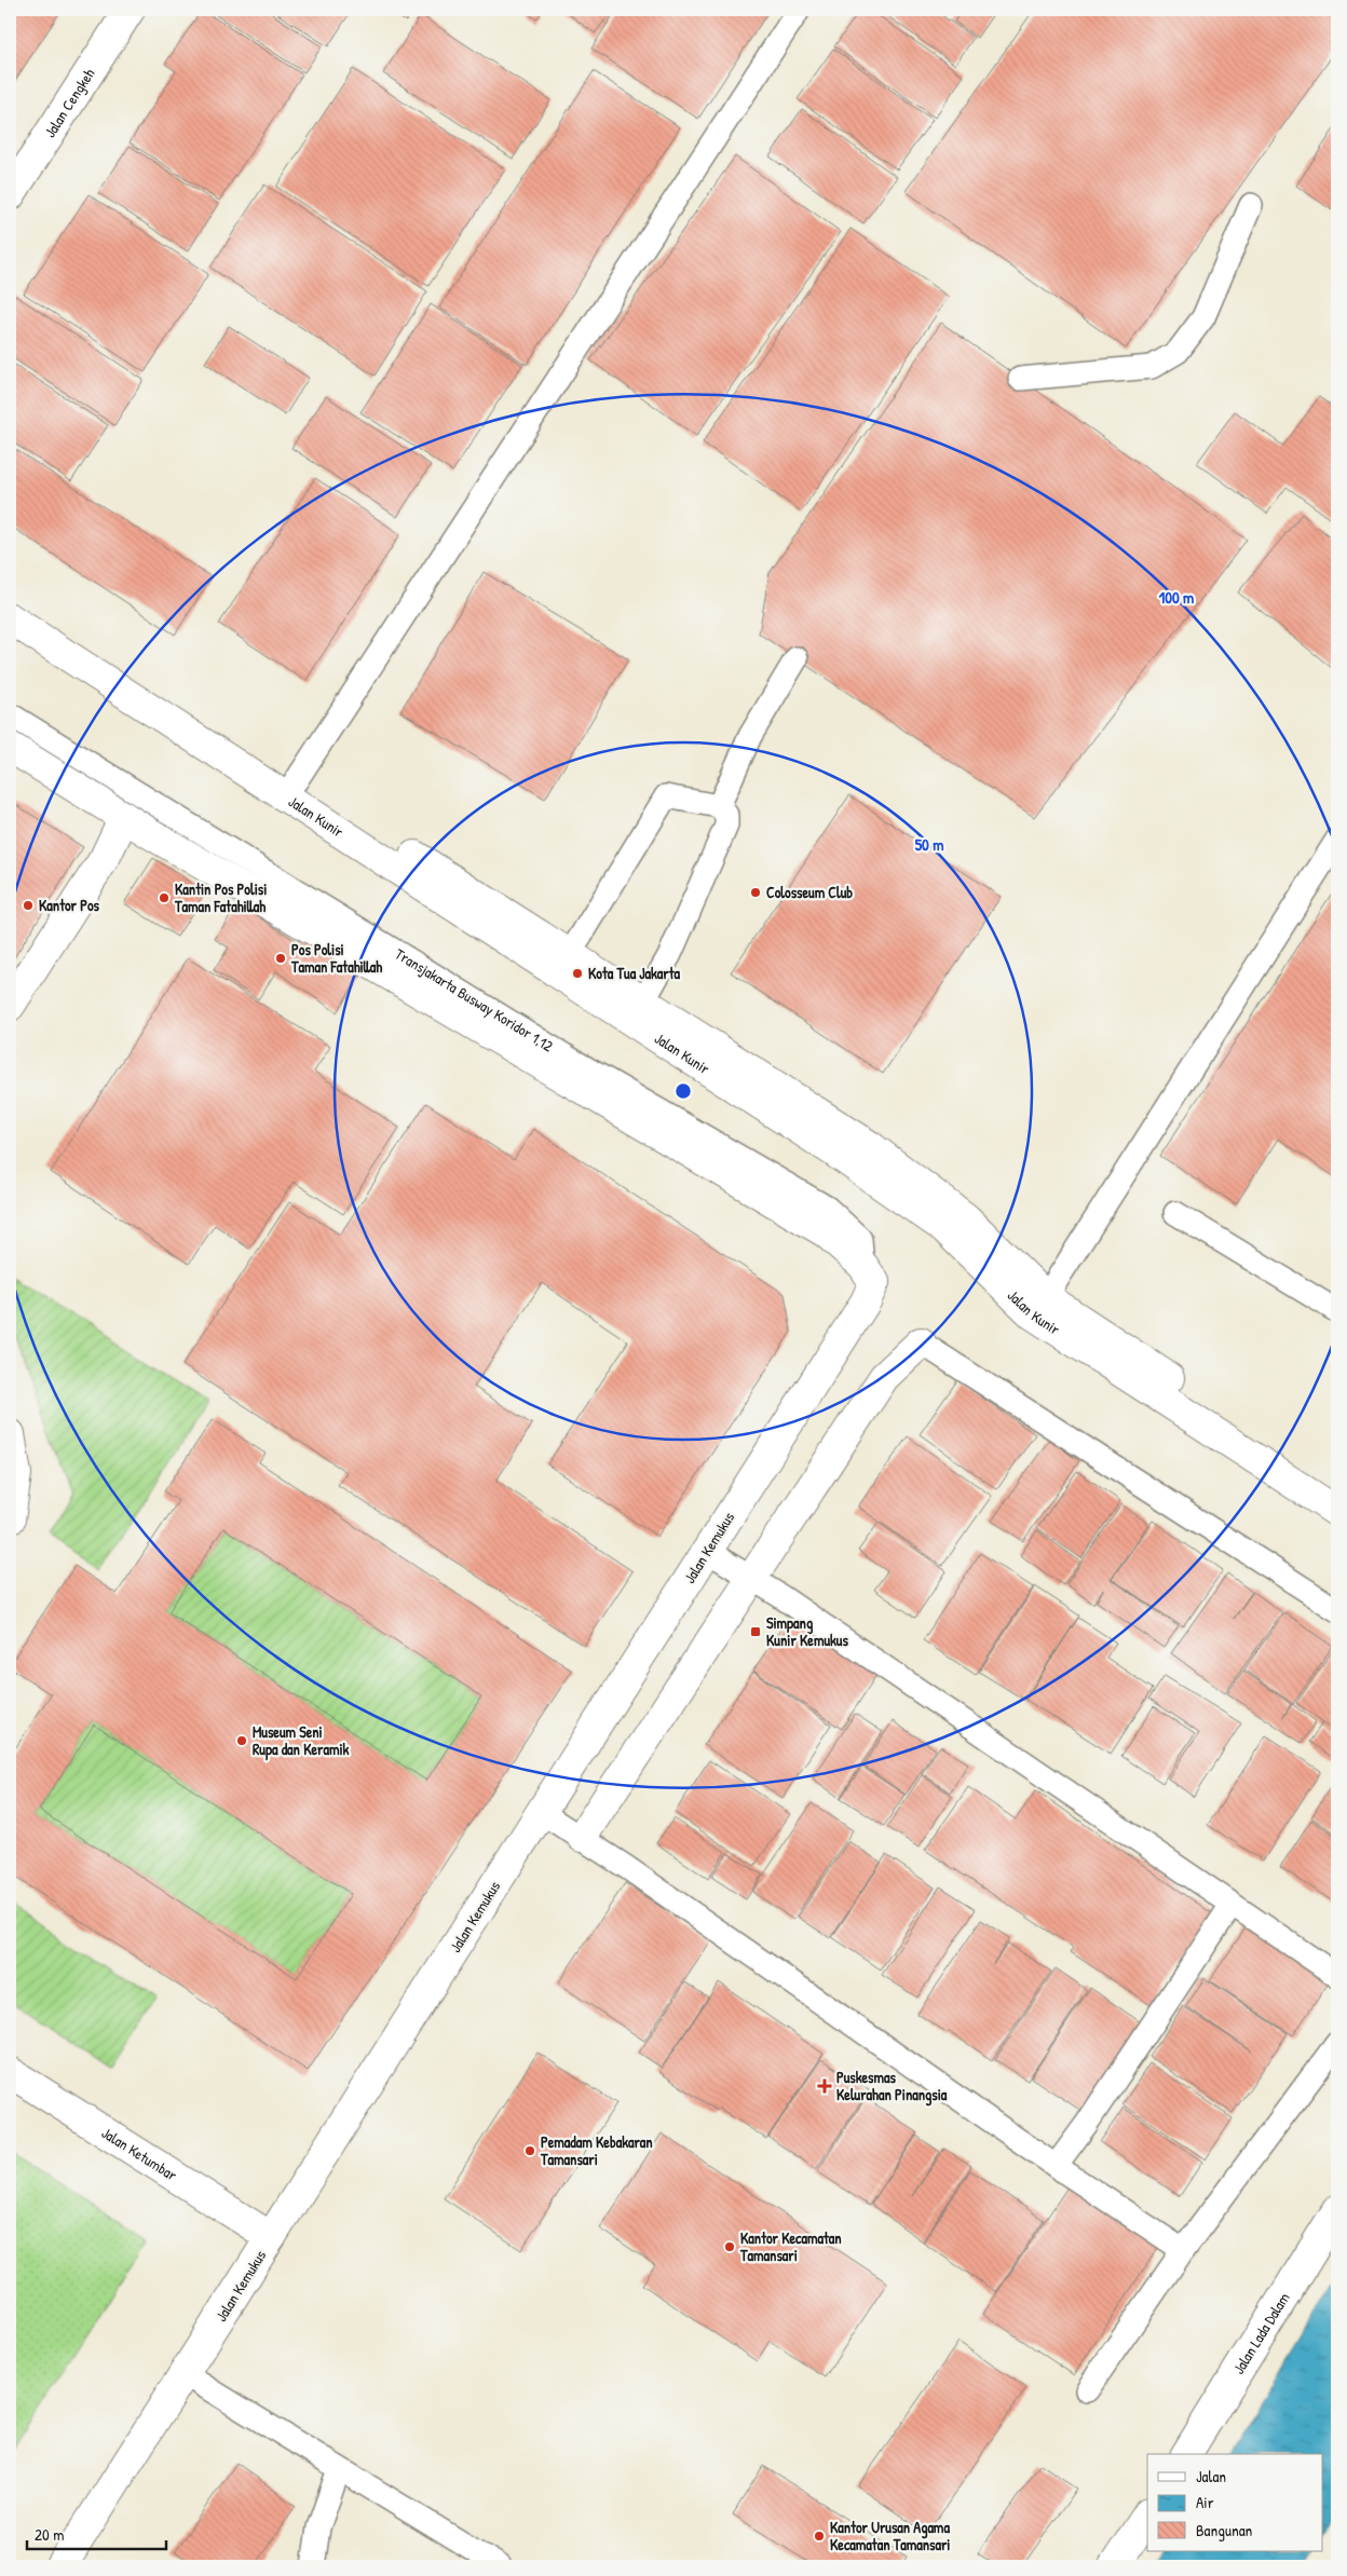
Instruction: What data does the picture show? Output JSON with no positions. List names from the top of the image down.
{
  "streets": {
    "street": [
      "Jalan Cengkeh",
      "Jalan Kunir",
      "Jalan Kemukus",
      "Jalan Ketumbar",
      "Jalan Lada Dalam"
    ],
    "lane": ["Transjakarta Busway Koridor 1,12"]
  },
  "crossings": [
    ["Transjakarta Busway Koridor 1,12", "Jalan Kemukus"],
    ["Jalan Kemukus", "Jalan Ketumbar"]
  ],
  "places": {
    "other": [
      "Colosseum Club",
      "Kantin Pos Polisi Taman Fatahillah",
      "Kantor Pos",
      "Pos Polisi Taman Fatahillah",
      "Kota Tua Jakarta",
      "Museum Seni Rupa dan Keramik",
      "Pemadam Kebakaran Tamansari",
      "Kantor Kecamatan Tamansari",
      "Kantor Urusan Agama Kecamatan Tamansari"
    ],
    "transit": ["Simpang Kunir Kemukus"],
    "health": ["Puskesmas Kelurahan Pinangsia"]
  },
  "legend": ["Jalan", "Air", "Bangunan"],
  "scale_bar": "20 m",
  "rings": ["100 m", "50 m"]
}
